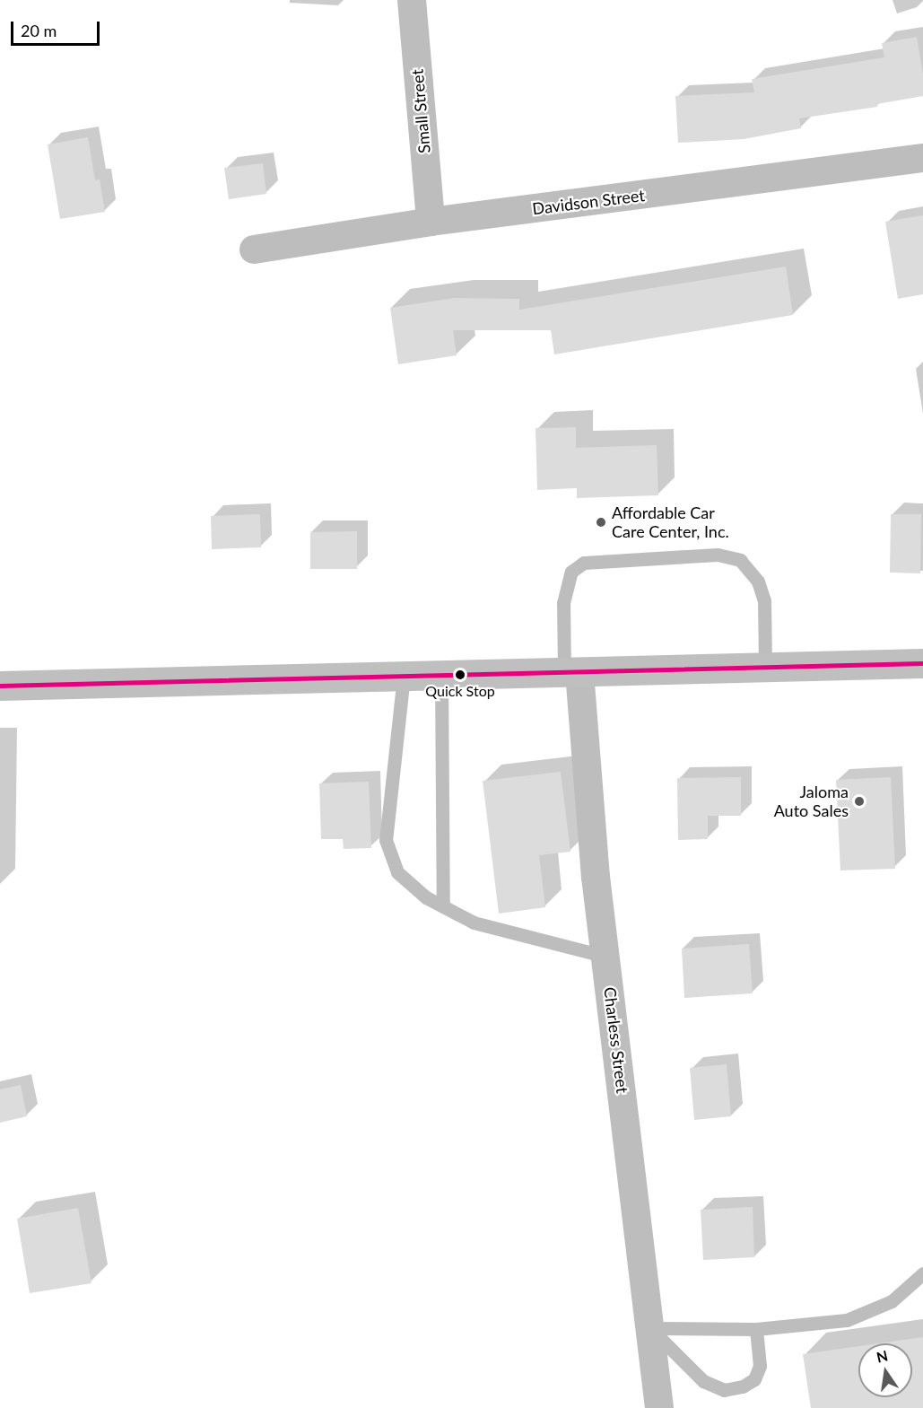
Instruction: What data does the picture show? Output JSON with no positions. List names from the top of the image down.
{
  "streets": {
    "street": ["Small Street", "Davidson Street", "Charless Street"]
  },
  "crossings": [
    ["Small Street", "Davidson Street"]
  ],
  "places": ["Affordable Car Care Center, Inc.", "Quick Stop", "Jaloma Auto Sales"],
  "scale_bar": "20 m",
  "north": "top"
}
